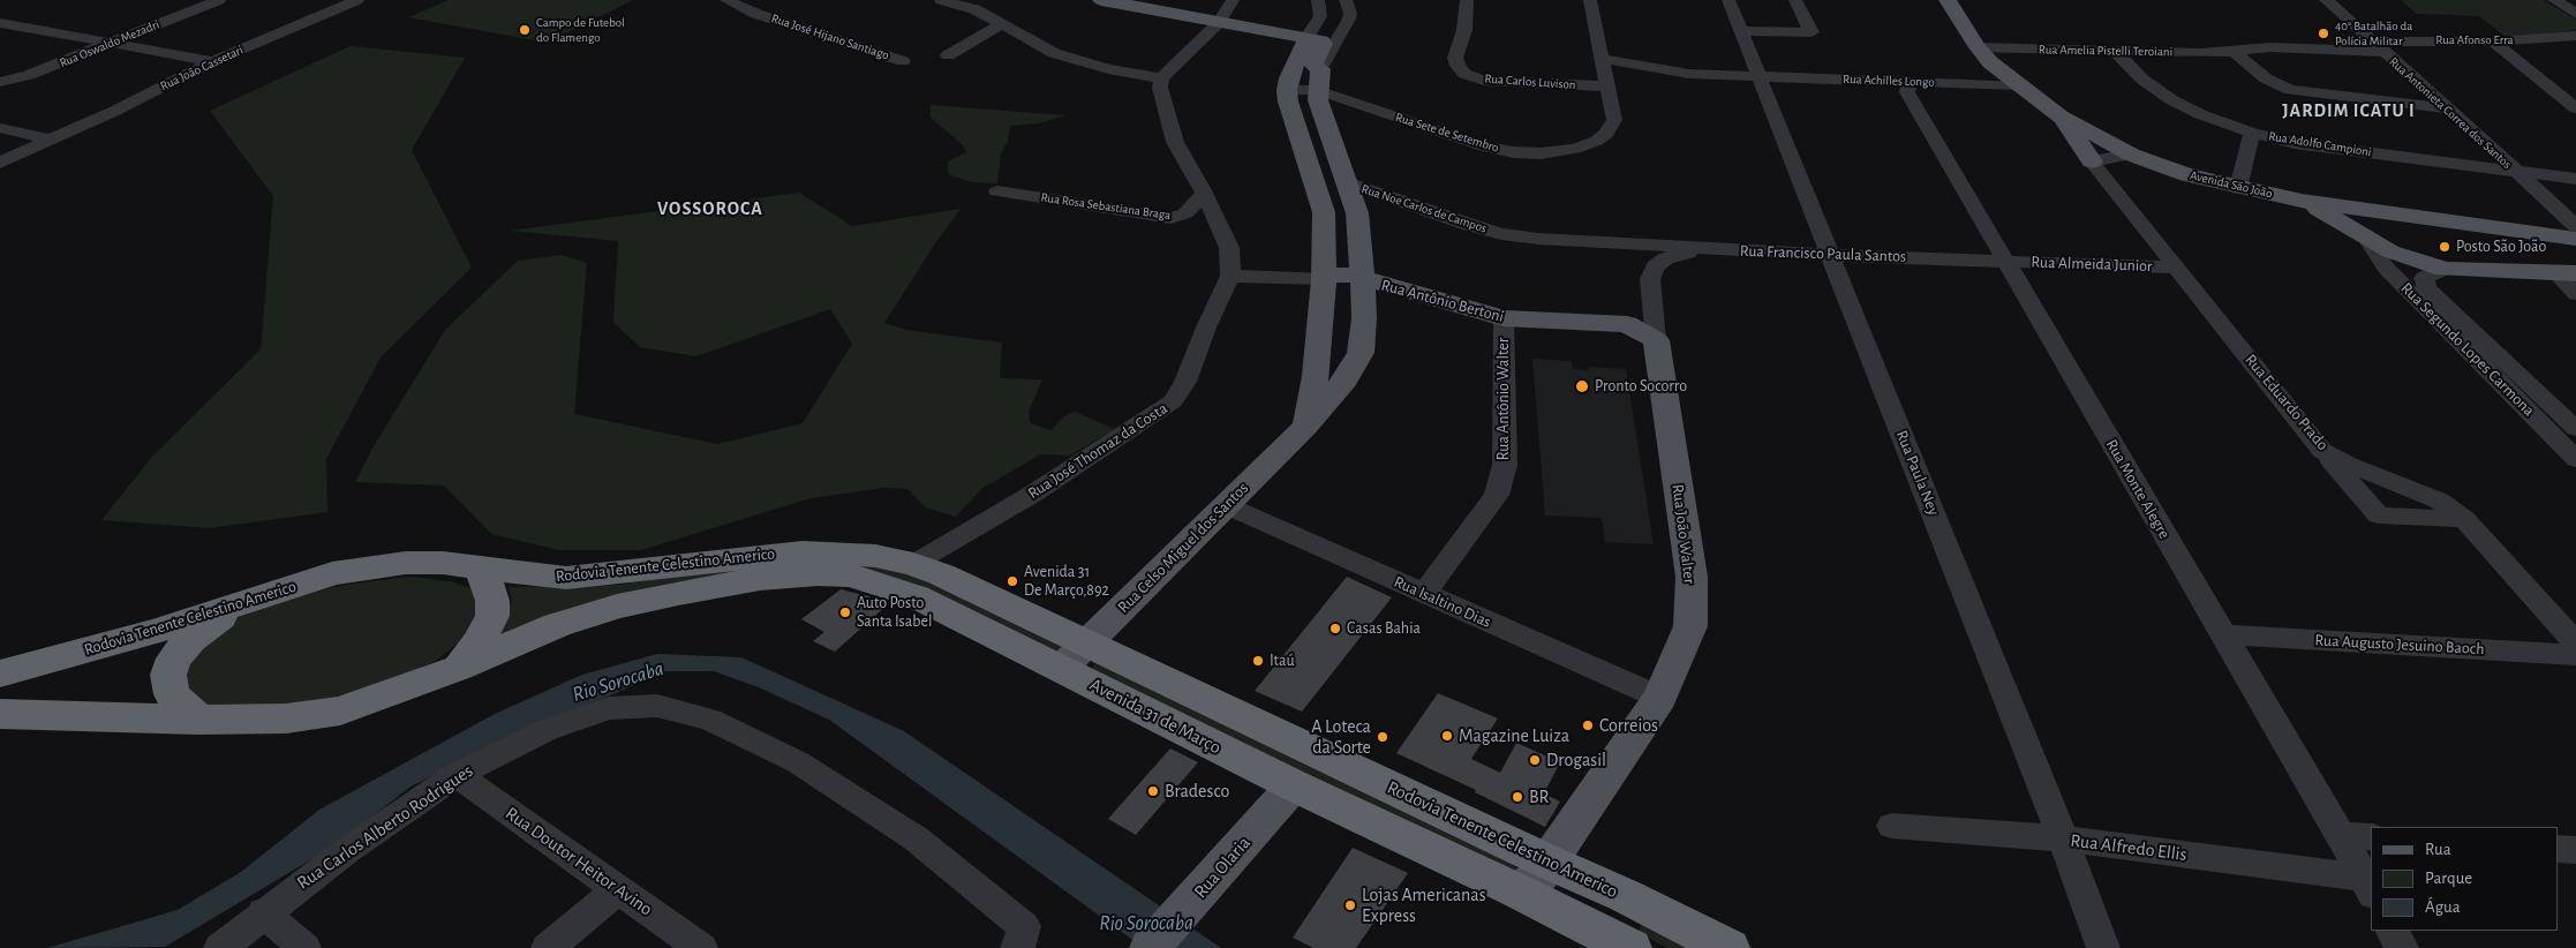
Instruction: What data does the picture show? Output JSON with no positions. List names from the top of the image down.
{
  "streets": {
    "highway": ["Rodovia Tenente Celestino Americo", "Avenida 31 de Março"],
    "main road": [
      "Avenida São João",
      "Rua Antônio Bertoni",
      "Rua João Walter",
      "Rua Celso Miguel dos Santos",
      "Rua Olaria"
    ],
    "street": [
      "Rua José Hijano Santiago",
      "Rua Afonso Erra",
      "Rua Oswaldo Mezadri",
      "Rua Amelia Pistelli Teroiani",
      "Rua João Cassetari",
      "Rua Achilles Longo",
      "Rua Carlos Luvison",
      "Rua Antonieta Correa dos Santos",
      "Rua Sete de Setembro",
      "Rua Adolfo Campioni",
      "Rua Rosa Sebastiana Braga",
      "Rua Noe Carlos de Campos",
      "Rua Francisco Paula Santos",
      "Rua Almeida Junior",
      "Rua Segundo Lopes Carmona",
      "Rua Antônio Walter",
      "Rua Eduardo Prado",
      "Rua José Thomaz da Costa",
      "Rua Paula Ney",
      "Rua Monte Alegre",
      "Rua Isaltino Dias",
      "Rua Augusto Jesuino Baoch",
      "Rua Carlos Alberto Rodrigues",
      "Rua Alfredo Ellis",
      "Rua Doutor Heitor Avino"
    ]
  },
  "crossings": [
    ["Rua Afonso Erra", "Rua Amelia Pistelli Teroiani"],
    ["Rua Afonso Erra", "Rua Antonieta Correa dos Santos"],
    ["Rua Amelia Pistelli Teroiani", "Rua Adolfo Campioni"],
    ["Rua Amelia Pistelli Teroiani", "Avenida São João"],
    ["Rua Achilles Longo", "Rua Sete de Setembro"],
    ["Rua Achilles Longo", "Avenida São João"],
    ["Rua Achilles Longo", "Rua Paula Ney"],
    ["Rua Achilles Longo", "Rua Monte Alegre"],
    ["Rua Carlos Luvison", "Rua Sete de Setembro"],
    ["Rua Antonieta Correa dos Santos", "Rua Adolfo Campioni"],
    ["Rua Sete de Setembro", "Rua Celso Miguel dos Santos"],
    ["Rua Rosa Sebastiana Braga", "Rua José Thomaz da Costa"],
    ["Rua Noe Carlos de Campos", "Rua Francisco Paula Santos"],
    ["Rua Noe Carlos de Campos", "Rua Celso Miguel dos Santos"],
    ["Rua Francisco Paula Santos", "Rua Almeida Junior"],
    ["Rua Francisco Paula Santos", "Rua Paula Ney"],
    ["Rua Francisco Paula Santos", "Rua Monte Alegre"],
    ["Rua Francisco Paula Santos", "Rua João Walter"],
    ["Rua Almeida Junior", "Rua Eduardo Prado"],
    ["Rua Almeida Junior", "Rua Monte Alegre"],
    ["Rua Antônio Bertoni", "Rua Antônio Walter"],
    ["Rua Antônio Bertoni", "Rua José Thomaz da Costa"],
    ["Rua Antônio Bertoni", "Rua Celso Miguel dos Santos"],
    ["Rua Antônio Walter", "Rua Isaltino Dias"],
    ["Rua José Thomaz da Costa", "Rodovia Tenente Celestino Americo"],
    ["Rua Paula Ney", "Rua Alfredo Ellis"],
    ["Rua Monte Alegre", "Rua Augusto Jesuino Baoch"],
    ["Rua Monte Alegre", "Rua Alfredo Ellis"],
    ["Rua João Walter", "Rodovia Tenente Celestino Americo"],
    ["Rua João Walter", "Rua Isaltino Dias"],
    ["Rua Celso Miguel dos Santos", "Rodovia Tenente Celestino Americo"],
    ["Rua Celso Miguel dos Santos", "Rua Isaltino Dias"],
    ["Rua Celso Miguel dos Santos", "Avenida 31 de Março"],
    ["Rodovia Tenente Celestino Americo", "Avenida 31 de Março"],
    ["Avenida 31 de Março", "Rua Olaria"],
    ["Rua Carlos Alberto Rodrigues", "Rua Doutor Heitor Avino"]
  ],
  "districts": ["JARDIM ICATU I", "VOSSOROCA"],
  "water": ["Rio Sorocaba"],
  "places": [
    "Campo de Futebol do Flamengo",
    "40° Batalhão da Polícia Militar",
    "Posto São João",
    "Pronto Socorro",
    "Avenida 31 De Março,892",
    "Auto Posto Santa Isabel",
    "Casas Bahia",
    "Itaú",
    "Correios",
    "Magazine Luiza",
    "A Loteca da Sorte",
    "Drogasil",
    "Bradesco",
    "BR",
    "Lojas Americanas Express"
  ],
  "legend": ["Rua", "Parque", "Água"]
}
